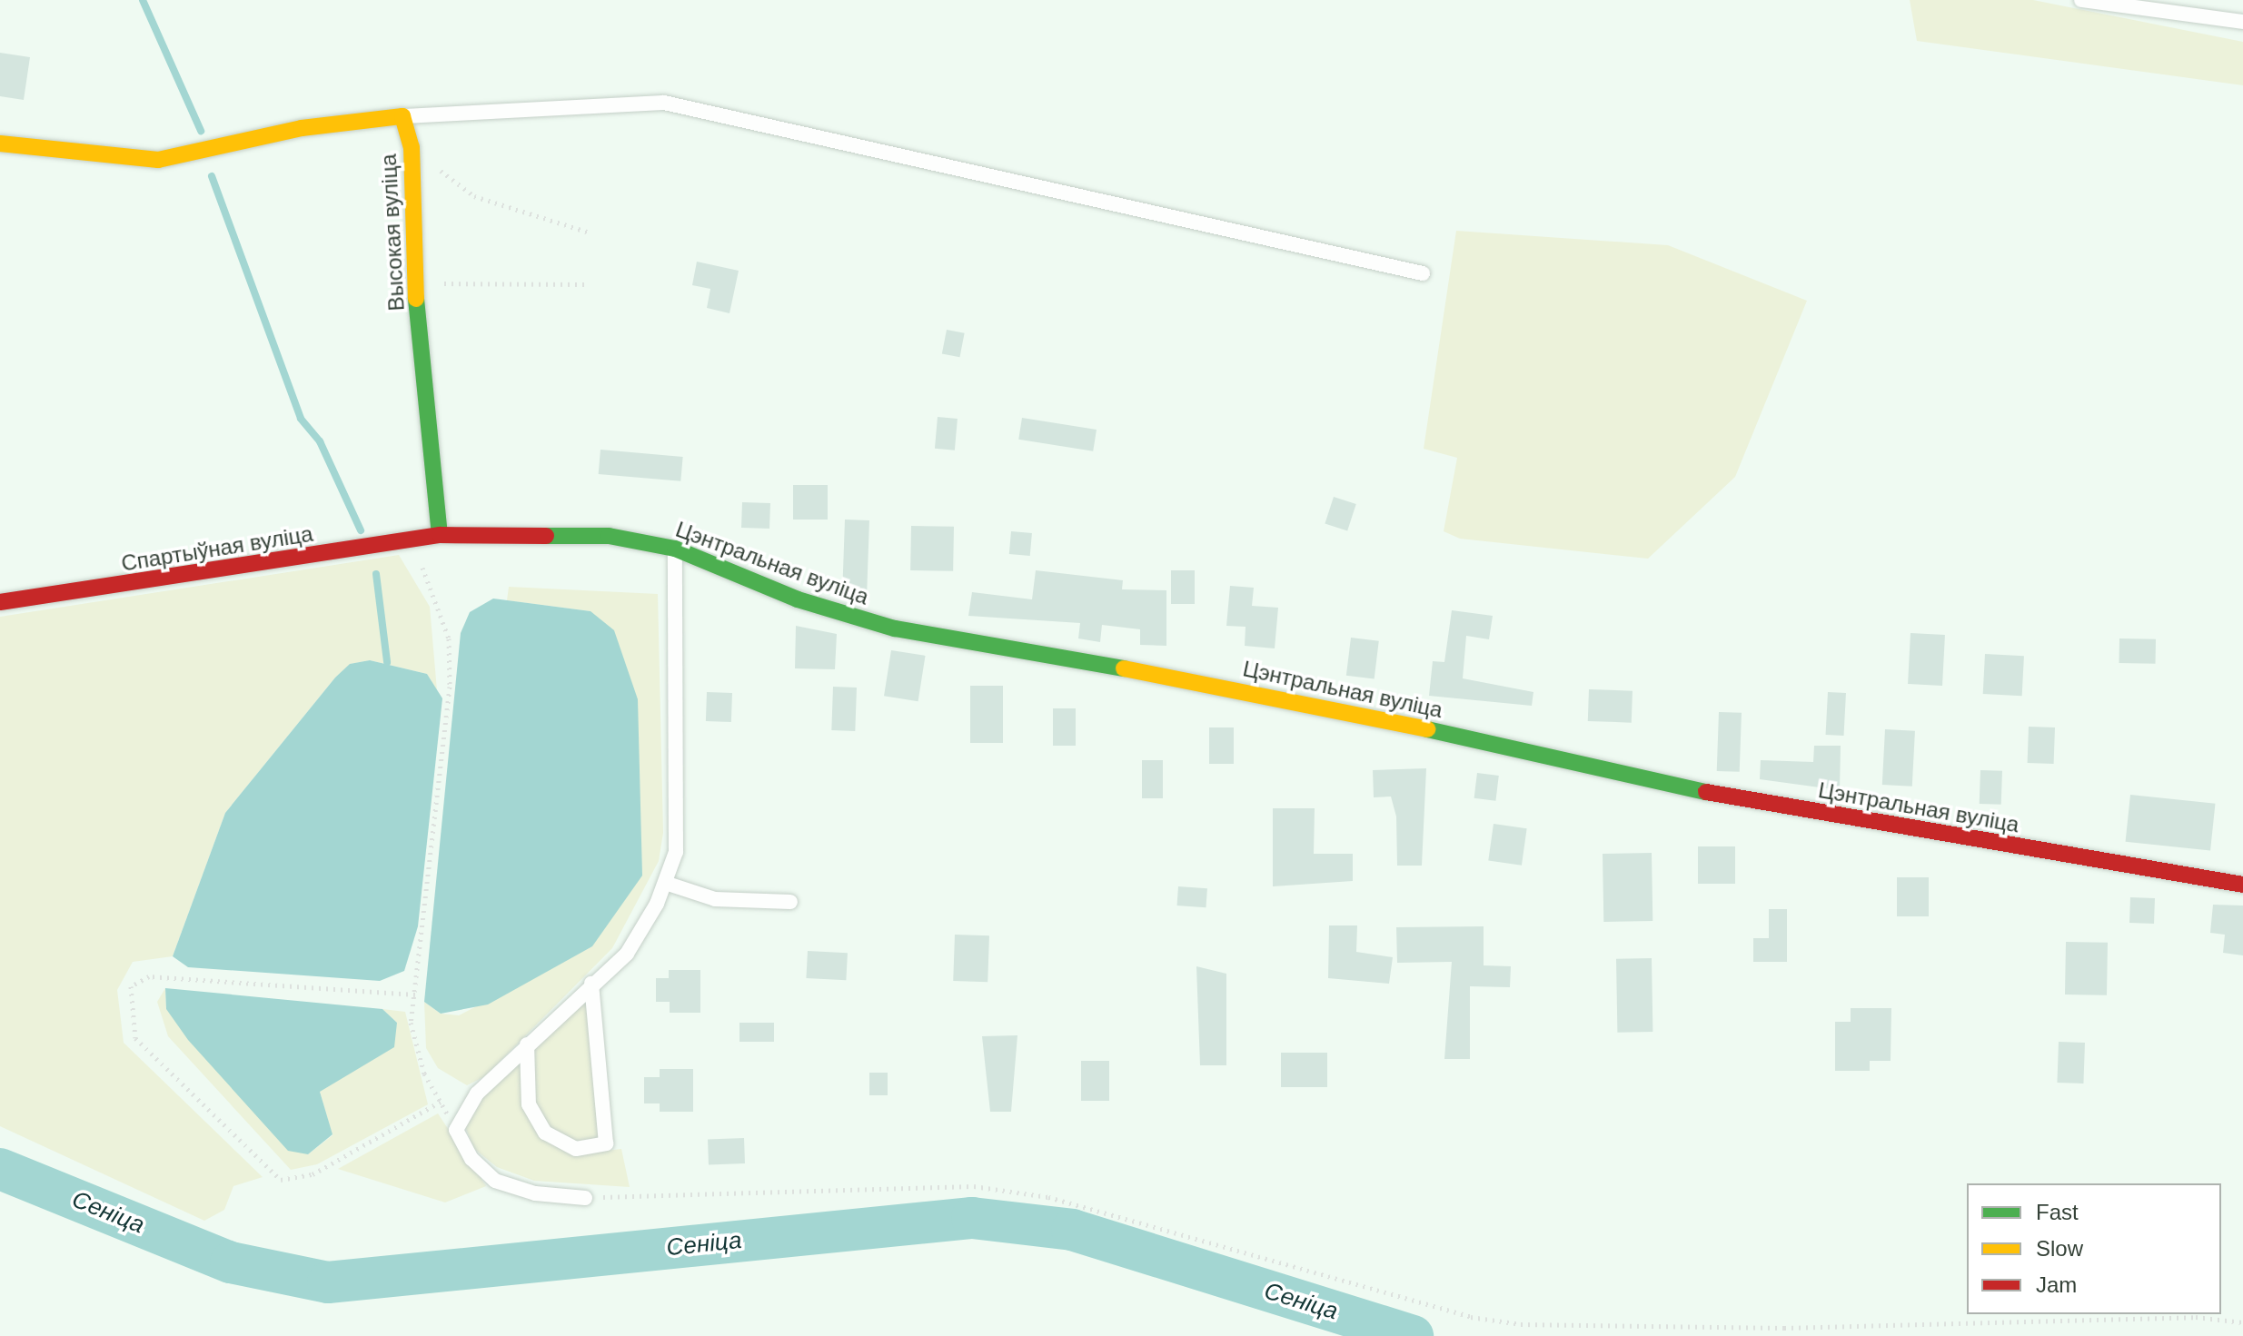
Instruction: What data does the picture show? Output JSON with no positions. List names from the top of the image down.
{
  "streets": {
    "street": ["Высокая вуліца", "Спартыўная вуліца", "Цэнтральная вуліца"]
  },
  "crossings": [
    ["Высокая вуліца", "Спартыўная вуліца"],
    ["Высокая вуліца", "Цэнтральная вуліца"],
    ["Спартыўная вуліца", "Цэнтральная вуліца"]
  ],
  "water": ["Сеніца"],
  "legend": ["Fast", "Slow", "Jam"]
}
